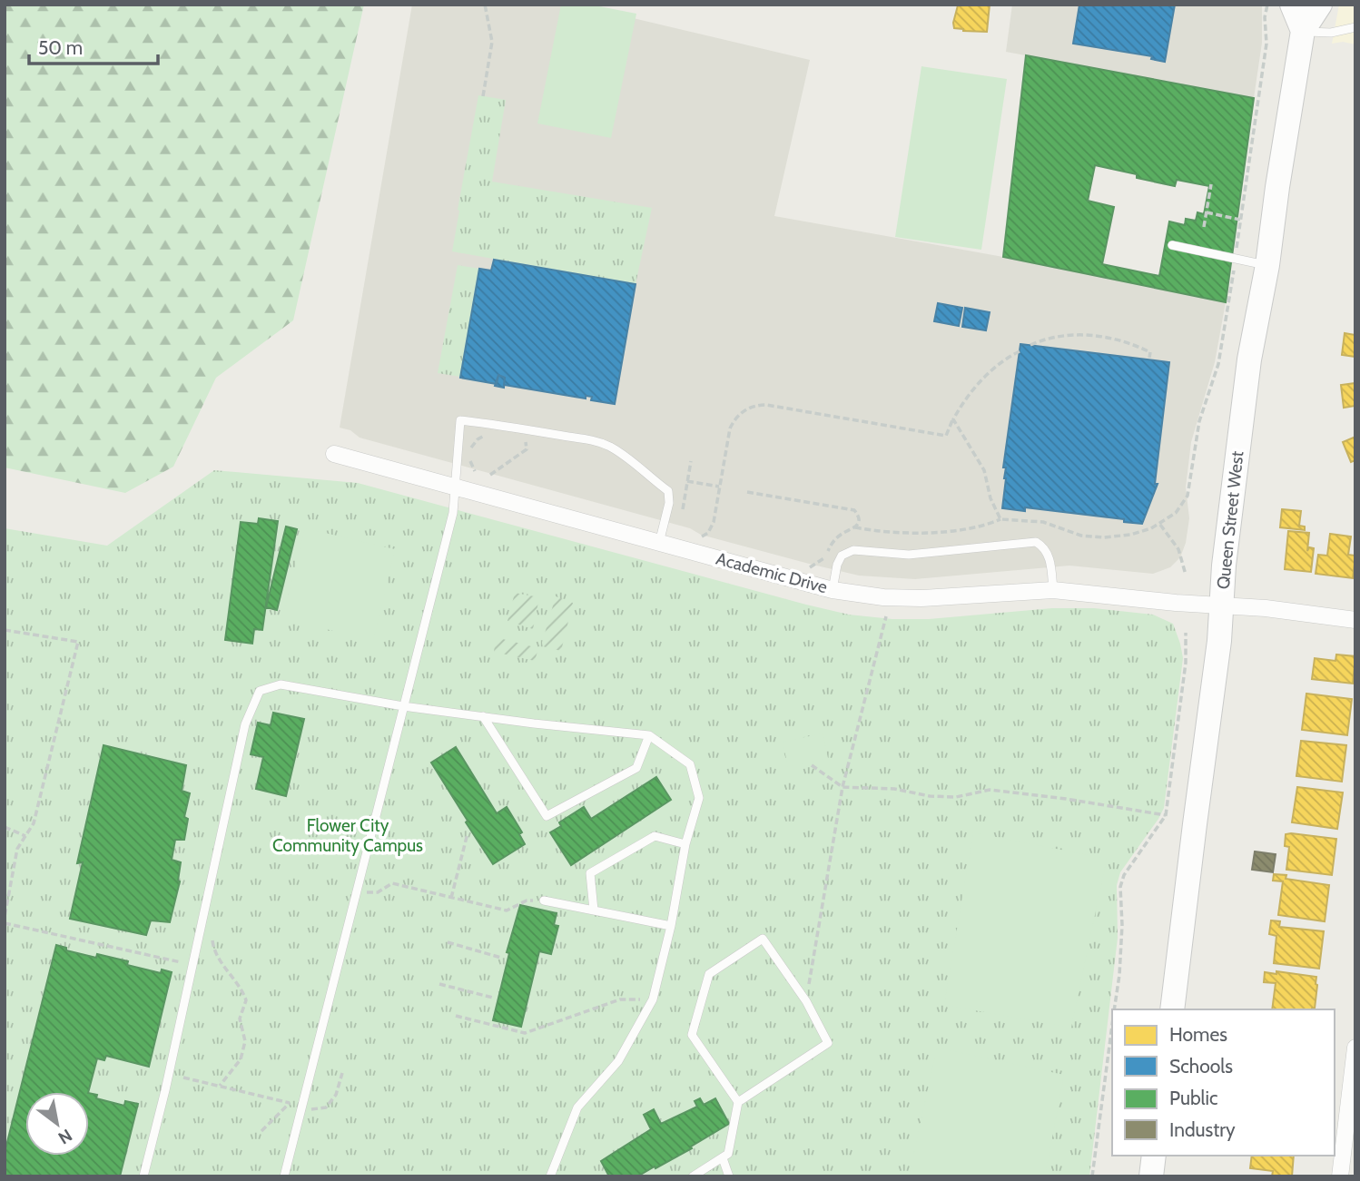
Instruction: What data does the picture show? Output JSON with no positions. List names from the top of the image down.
{
  "streets": {
    "main road": ["Queen Street West"],
    "street": ["Academic Drive"]
  },
  "crossings": [
    ["Queen Street West", "Academic Drive"]
  ],
  "parks": ["Flower City Community Campus"],
  "legend": [
    "Homes",
    "Schools",
    "Public",
    "Industry"
  ],
  "scale_bar": "50 m",
  "north": "bottom right"
}
